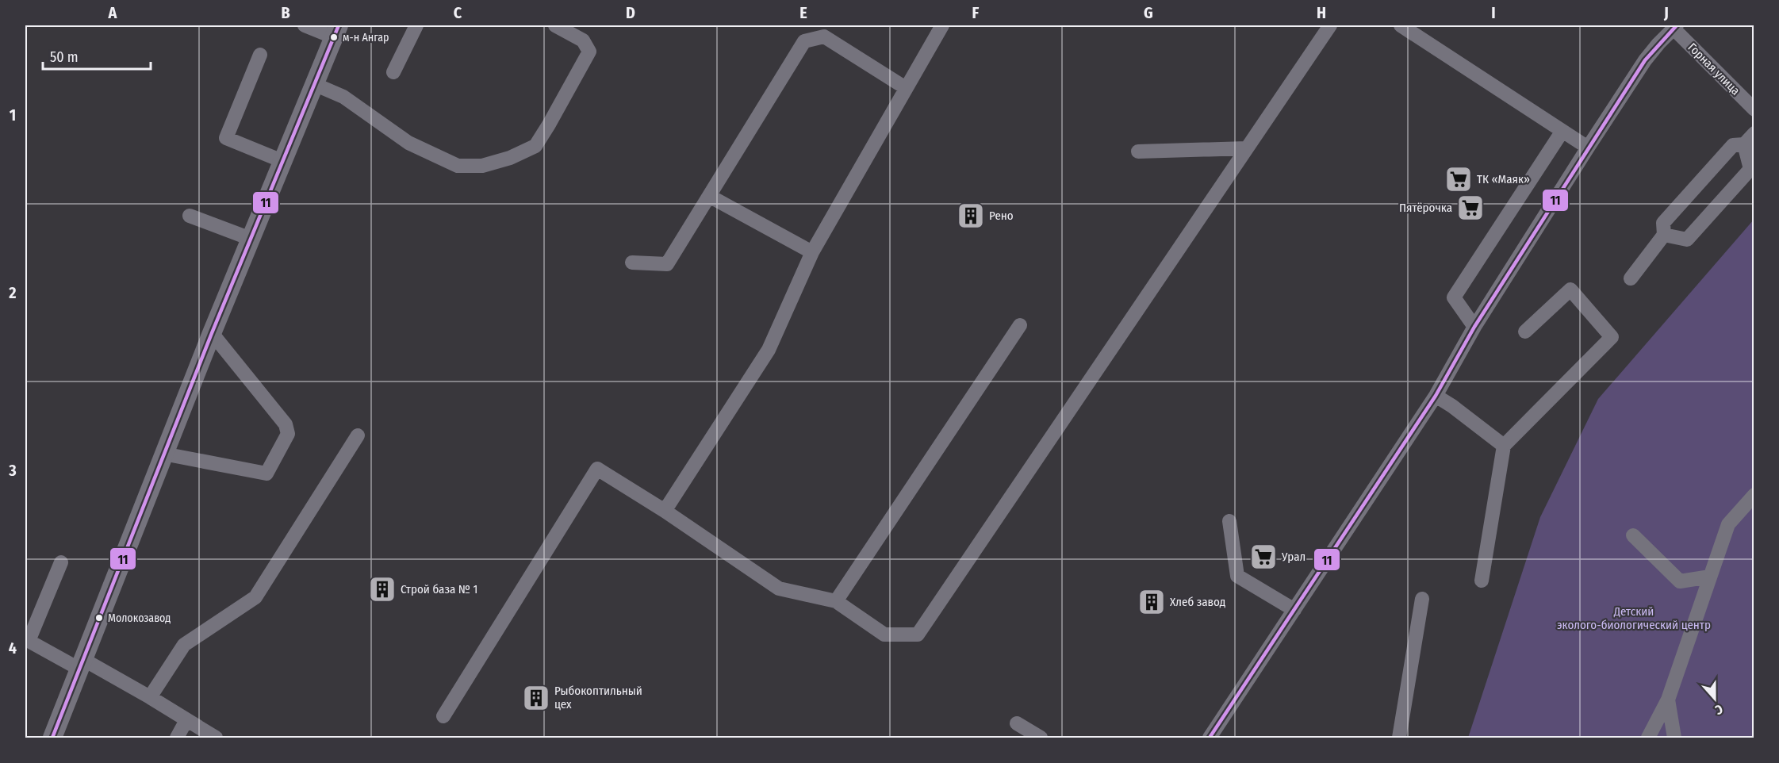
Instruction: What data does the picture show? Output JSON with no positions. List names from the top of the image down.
{
  "streets": {
    "street": ["Горная улица"]
  },
  "parks": ["Детский эколого-биологический центр"],
  "places": {
    "other": ["м-н Ангар", "Молокозавод"],
    "supermarket": ["ТК «Маяк»", "Пятёрочка", "Урал"],
    "building": [
      "Рено",
      "Строй база № 1",
      "Хлеб завод",
      "Рыбокоптильный цех"
    ]
  },
  "lines": ["transit line 11"],
  "scale_bar": "50 m",
  "north": "bottom",
  "grid": {
    "columns": [
      "A",
      "B",
      "C",
      "D",
      "E",
      "F",
      "G",
      "H",
      "I",
      "J"
    ],
    "rows": [
      "1",
      "2",
      "3",
      "4"
    ]
  }
}
